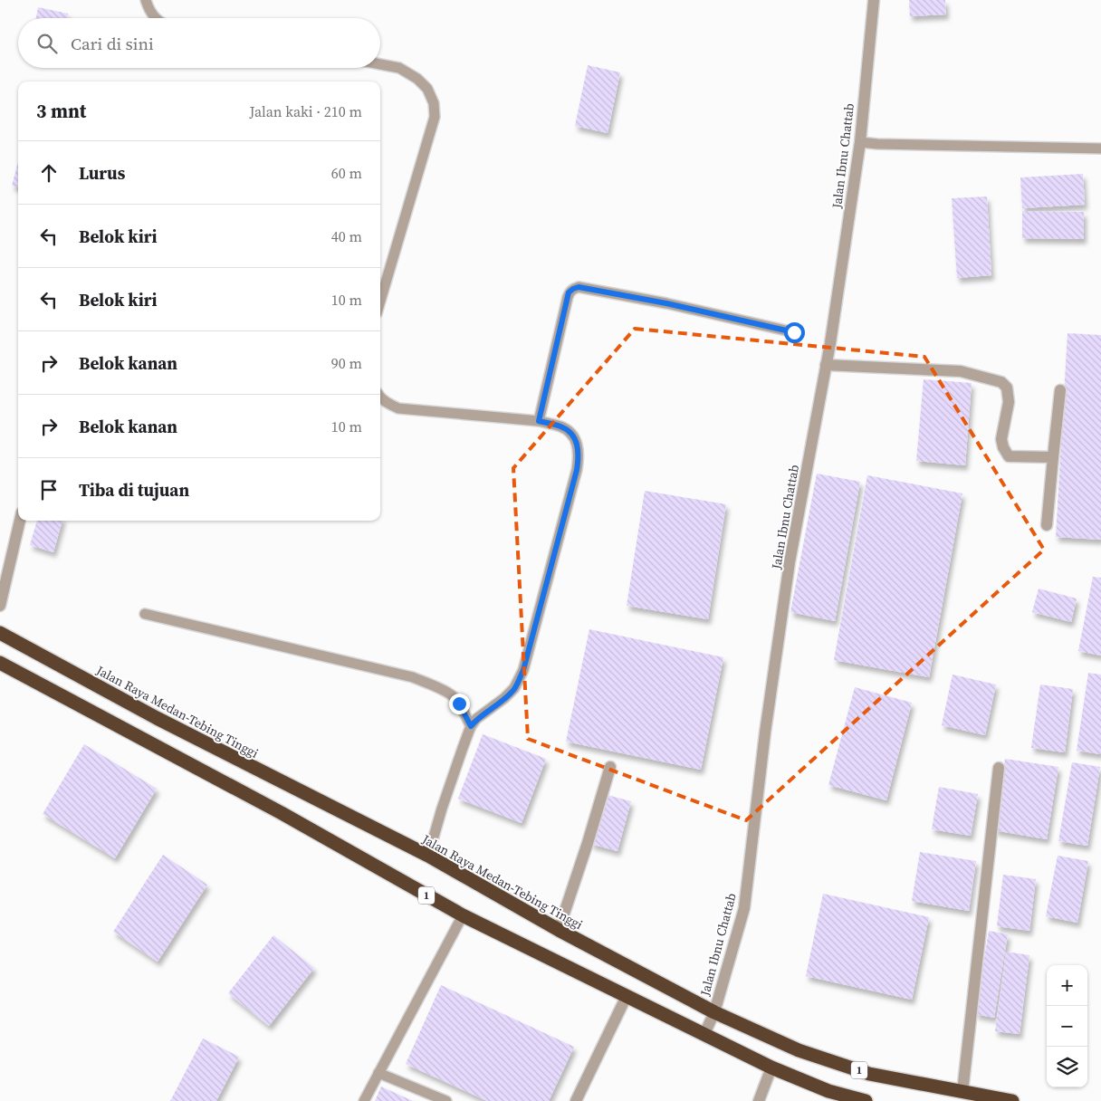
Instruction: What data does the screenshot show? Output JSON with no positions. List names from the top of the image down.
{
  "streets": {
    "highway": ["Jalan Raya Medan-Tebing Tinggi", "1"],
    "street": ["Jalan Ibnu Chattab"]
  },
  "crossings": [
    ["Jalan Ibnu Chattab", "Jalan Raya Medan-Tebing Tinggi"],
    ["Jalan Ibnu Chattab", "1"]
  ],
  "page": {
    "search": "Cari di sini",
    "heading": ["3 mnt", "Jalan kaki · 210 m"],
    "list": [
      ["Lurus", "60 m"],
      ["Belok kiri", "40 m"],
      ["Belok kiri", "10 m"],
      ["Belok kanan", "90 m"],
      ["Belok kanan", "10 m"],
      "Tiba di tujuan"
    ],
    "map_buttons": ["+", "−"]
  }
}
